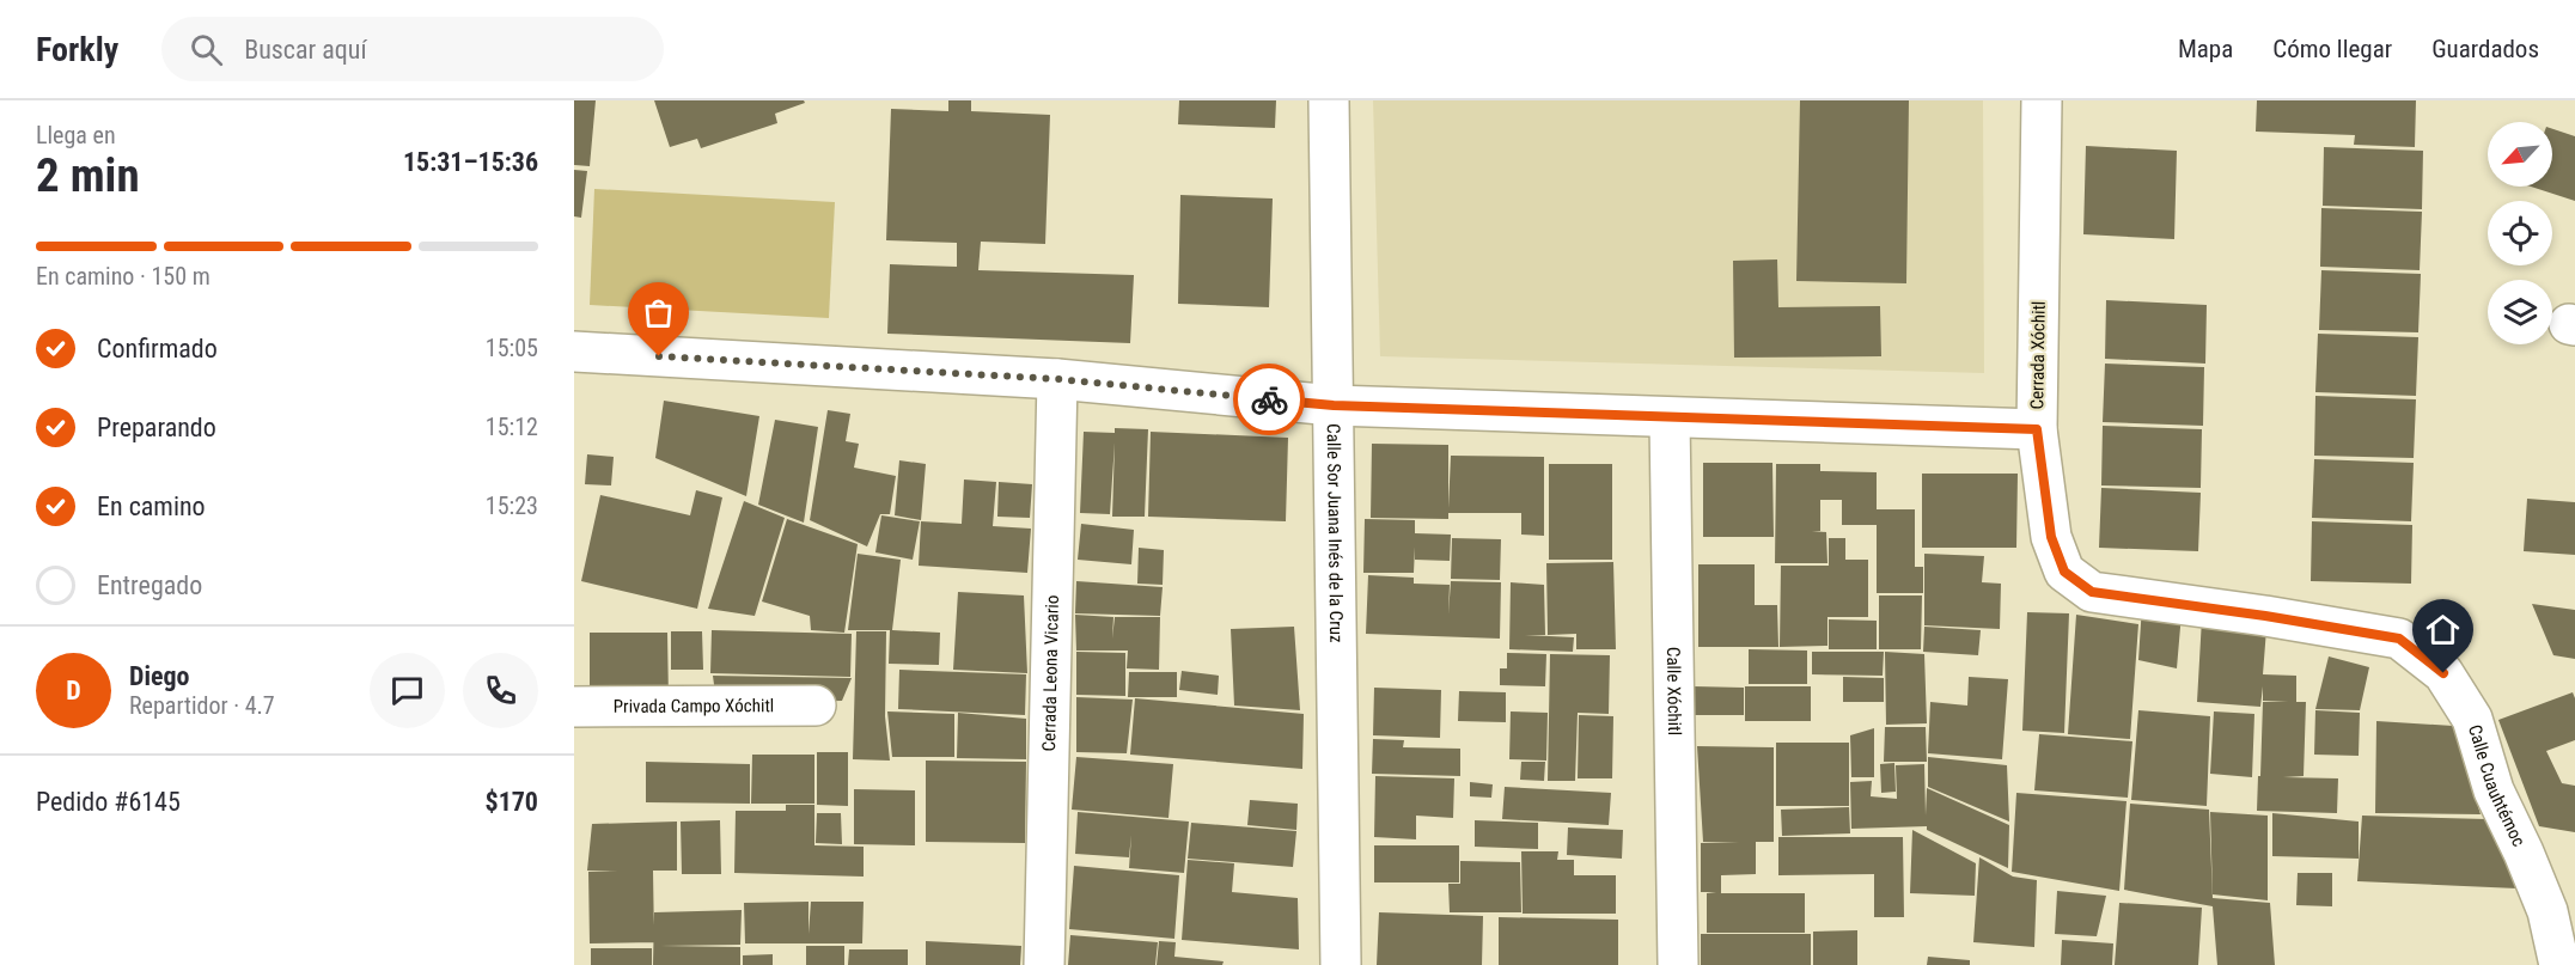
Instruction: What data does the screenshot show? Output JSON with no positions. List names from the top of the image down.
{
  "streets": {
    "street": [
      "Cerrada Xóchitl",
      "Calle Sor Juana Inés de la Cruz",
      "Cerrada Leona Vicario",
      "Calle Xóchitl",
      "Privada Campo Xóchitl",
      "Calle Cuauhtémoc"
    ]
  },
  "crossings": [
    ["Cerrada Xóchitl", "Calle Cuauhtémoc"]
  ],
  "north": "bottom left",
  "page": {
    "header": "Forkly",
    "search": "Buscar aquí",
    "nav": ["Mapa", "Cómo llegar", "Guardados"],
    "heading": ["2 min", "Llega en", "15:31–15:36"],
    "panel": [
      "Diego",
      "Repartidor · 4.7",
      "Pedido #6145",
      "$170"
    ],
    "bar": "En camino · 150 m",
    "list": [
      ["Confirmado", "15:05"],
      ["Preparando", "15:12"],
      ["En camino", "15:23"],
      "Entregado"
    ],
    "round": "D"
  }
}
